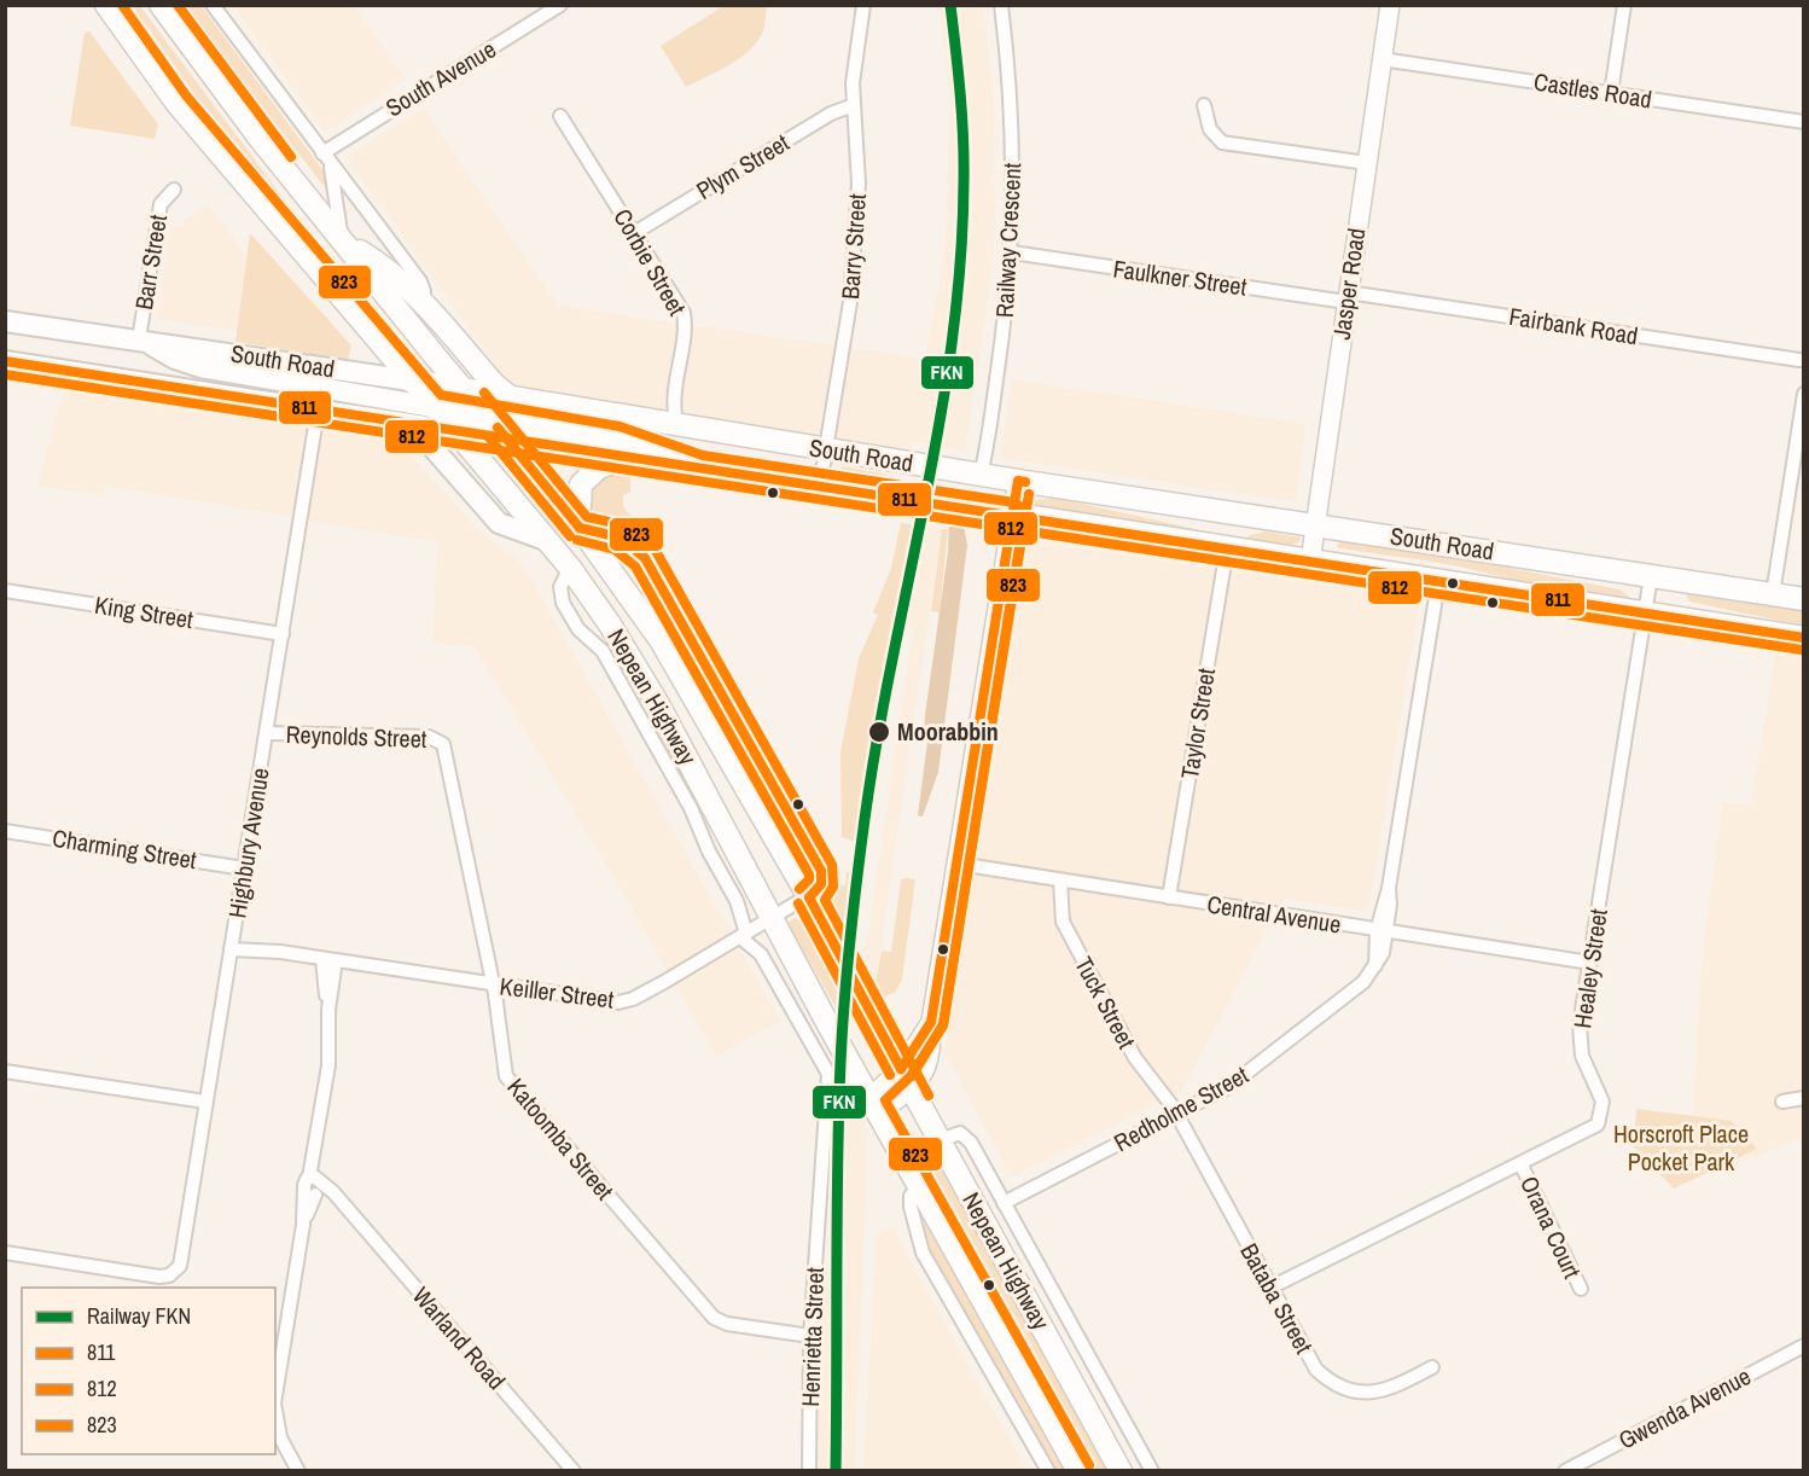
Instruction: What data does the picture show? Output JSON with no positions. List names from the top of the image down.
{
  "streets": {
    "highway": ["South Road", "Nepean Highway"],
    "main road": ["Jasper Road"],
    "street": [
      "South Avenue",
      "Castles Road",
      "Plym Street",
      "Railway Crescent",
      "Barry Street",
      "Barr Street",
      "Corbie Street",
      "Faulkner Street",
      "Fairbank Road",
      "King Street",
      "Taylor Street",
      "Reynolds Street",
      "Highbury Avenue",
      "Charming Street",
      "Central Avenue",
      "Healey Street",
      "Keiller Street",
      "Tuck Street",
      "Redholme Street",
      "Katoomba Street",
      "Orana Court",
      "Bataba Street",
      "Henrietta Street",
      "Warland Road",
      "Gwenda Avenue"
    ]
  },
  "crossings": [
    ["Castles Road", "Jasper Road"],
    ["Plym Street", "Barry Street"],
    ["Plym Street", "Corbie Street"],
    ["Railway Crescent", "Faulkner Street"],
    ["Railway Crescent", "South Road"],
    ["Barry Street", "South Road"],
    ["Barr Street", "South Road"],
    ["Corbie Street", "South Road"],
    ["Faulkner Street", "Jasper Road"],
    ["Faulkner Street", "Fairbank Road"],
    ["Jasper Road", "Fairbank Road"],
    ["Jasper Road", "South Road"],
    ["South Road", "Nepean Highway"],
    ["South Road", "Taylor Street"],
    ["South Road", "Highbury Avenue"],
    ["South Road", "Healey Street"],
    ["South Road", "Redholme Street"],
    ["King Street", "Highbury Avenue"],
    ["Nepean Highway", "Keiller Street"],
    ["Taylor Street", "Central Avenue"],
    ["Reynolds Street", "Highbury Avenue"],
    ["Reynolds Street", "Katoomba Street"],
    ["Highbury Avenue", "Charming Street"],
    ["Highbury Avenue", "Keiller Street"],
    ["Central Avenue", "Healey Street"],
    ["Central Avenue", "Tuck Street"],
    ["Central Avenue", "Redholme Street"],
    ["Healey Street", "Orana Court"],
    ["Healey Street", "Bataba Street"],
    ["Keiller Street", "Katoomba Street"],
    ["Keiller Street", "Henrietta Street"],
    ["Tuck Street", "Redholme Street"],
    ["Tuck Street", "Bataba Street"],
    ["Redholme Street", "Bataba Street"],
    ["Katoomba Street", "Henrietta Street"]
  ],
  "parks": ["Horscroft Place Pocket Park"],
  "places": ["Moorabbin"],
  "lines": [
    "rail line FKN",
    "transit line 823",
    "transit line 811",
    "transit line 812"
  ],
  "legend": [
    "Railway FKN",
    "811",
    "812",
    "823"
  ]
}
